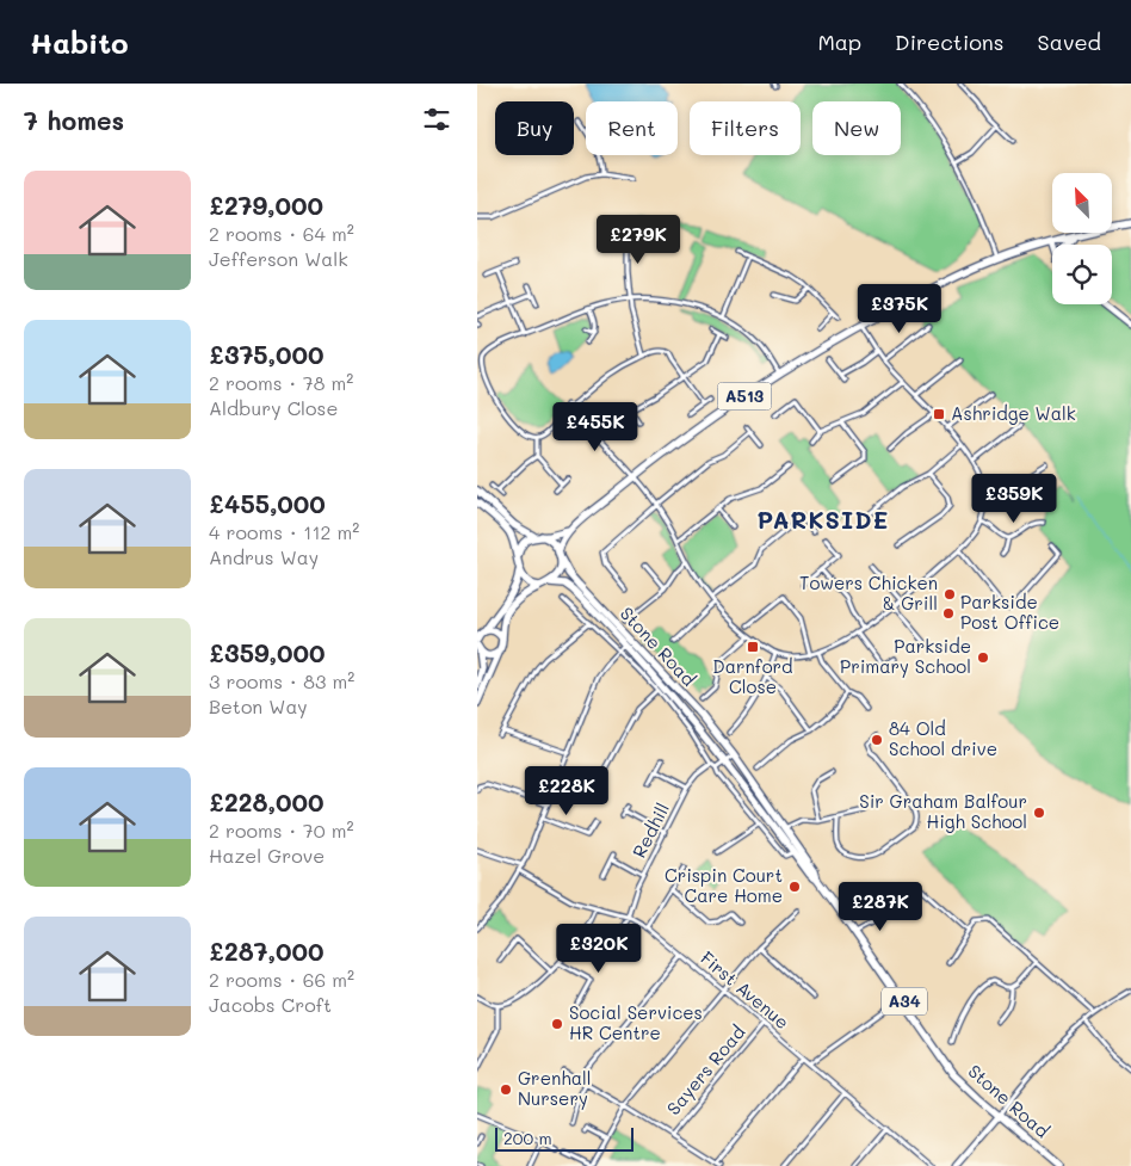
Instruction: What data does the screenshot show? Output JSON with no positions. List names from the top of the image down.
{
  "streets": {
    "highway": ["A513", "Stone Road", "A34"],
    "street": ["Redhill", "First Avenue", "Sayers Road"]
  },
  "crossings": [
    ["A513", "Stone Road"],
    ["Stone Road", "Redhill"],
    ["Redhill", "First Avenue"],
    ["First Avenue", "Sayers Road"]
  ],
  "districts": ["PARKSIDE"],
  "places": {
    "transit": ["Ashridge Walk", "Darnford Close"],
    "other": [
      "Towers Chicken & Grill",
      "Parkside Post Office",
      "Parkside Primary School",
      "84 Old School drive",
      "Sir Graham Balfour High School",
      "Crispin Court Care Home",
      "Social Services HR Centre",
      "Grenhall Nursery"
    ]
  },
  "scale_bar": "200 m",
  "north": "top left",
  "page": {
    "header": "Habito",
    "nav": ["Map", "Directions", "Saved"],
    "heading": "7 homes",
    "chip": [
      "Buy",
      "Rent",
      "Filters",
      "New"
    ],
    "list": [
      {
        "name": "£279,000",
        "note": "2 rooms · 64 m² · Jefferson Walk"
      },
      {
        "name": "£375,000",
        "note": "2 rooms · 78 m² · Aldbury Close"
      },
      {
        "name": "£455,000",
        "note": "4 rooms · 112 m² · Andrus Way"
      },
      {
        "name": "£359,000",
        "note": "3 rooms · 83 m² · Beton Way"
      },
      {
        "name": "£228,000",
        "note": "2 rooms · 70 m² · Hazel Grove"
      },
      {
        "name": "£287,000",
        "note": "2 rooms · 66 m² · Jacobs Croft"
      }
    ],
    "price": [
      "£279K",
      "£375K",
      "£455K",
      "£359K",
      "£228K",
      "£287K",
      "£320K"
    ],
    "scale": "200 m"
  }
}
